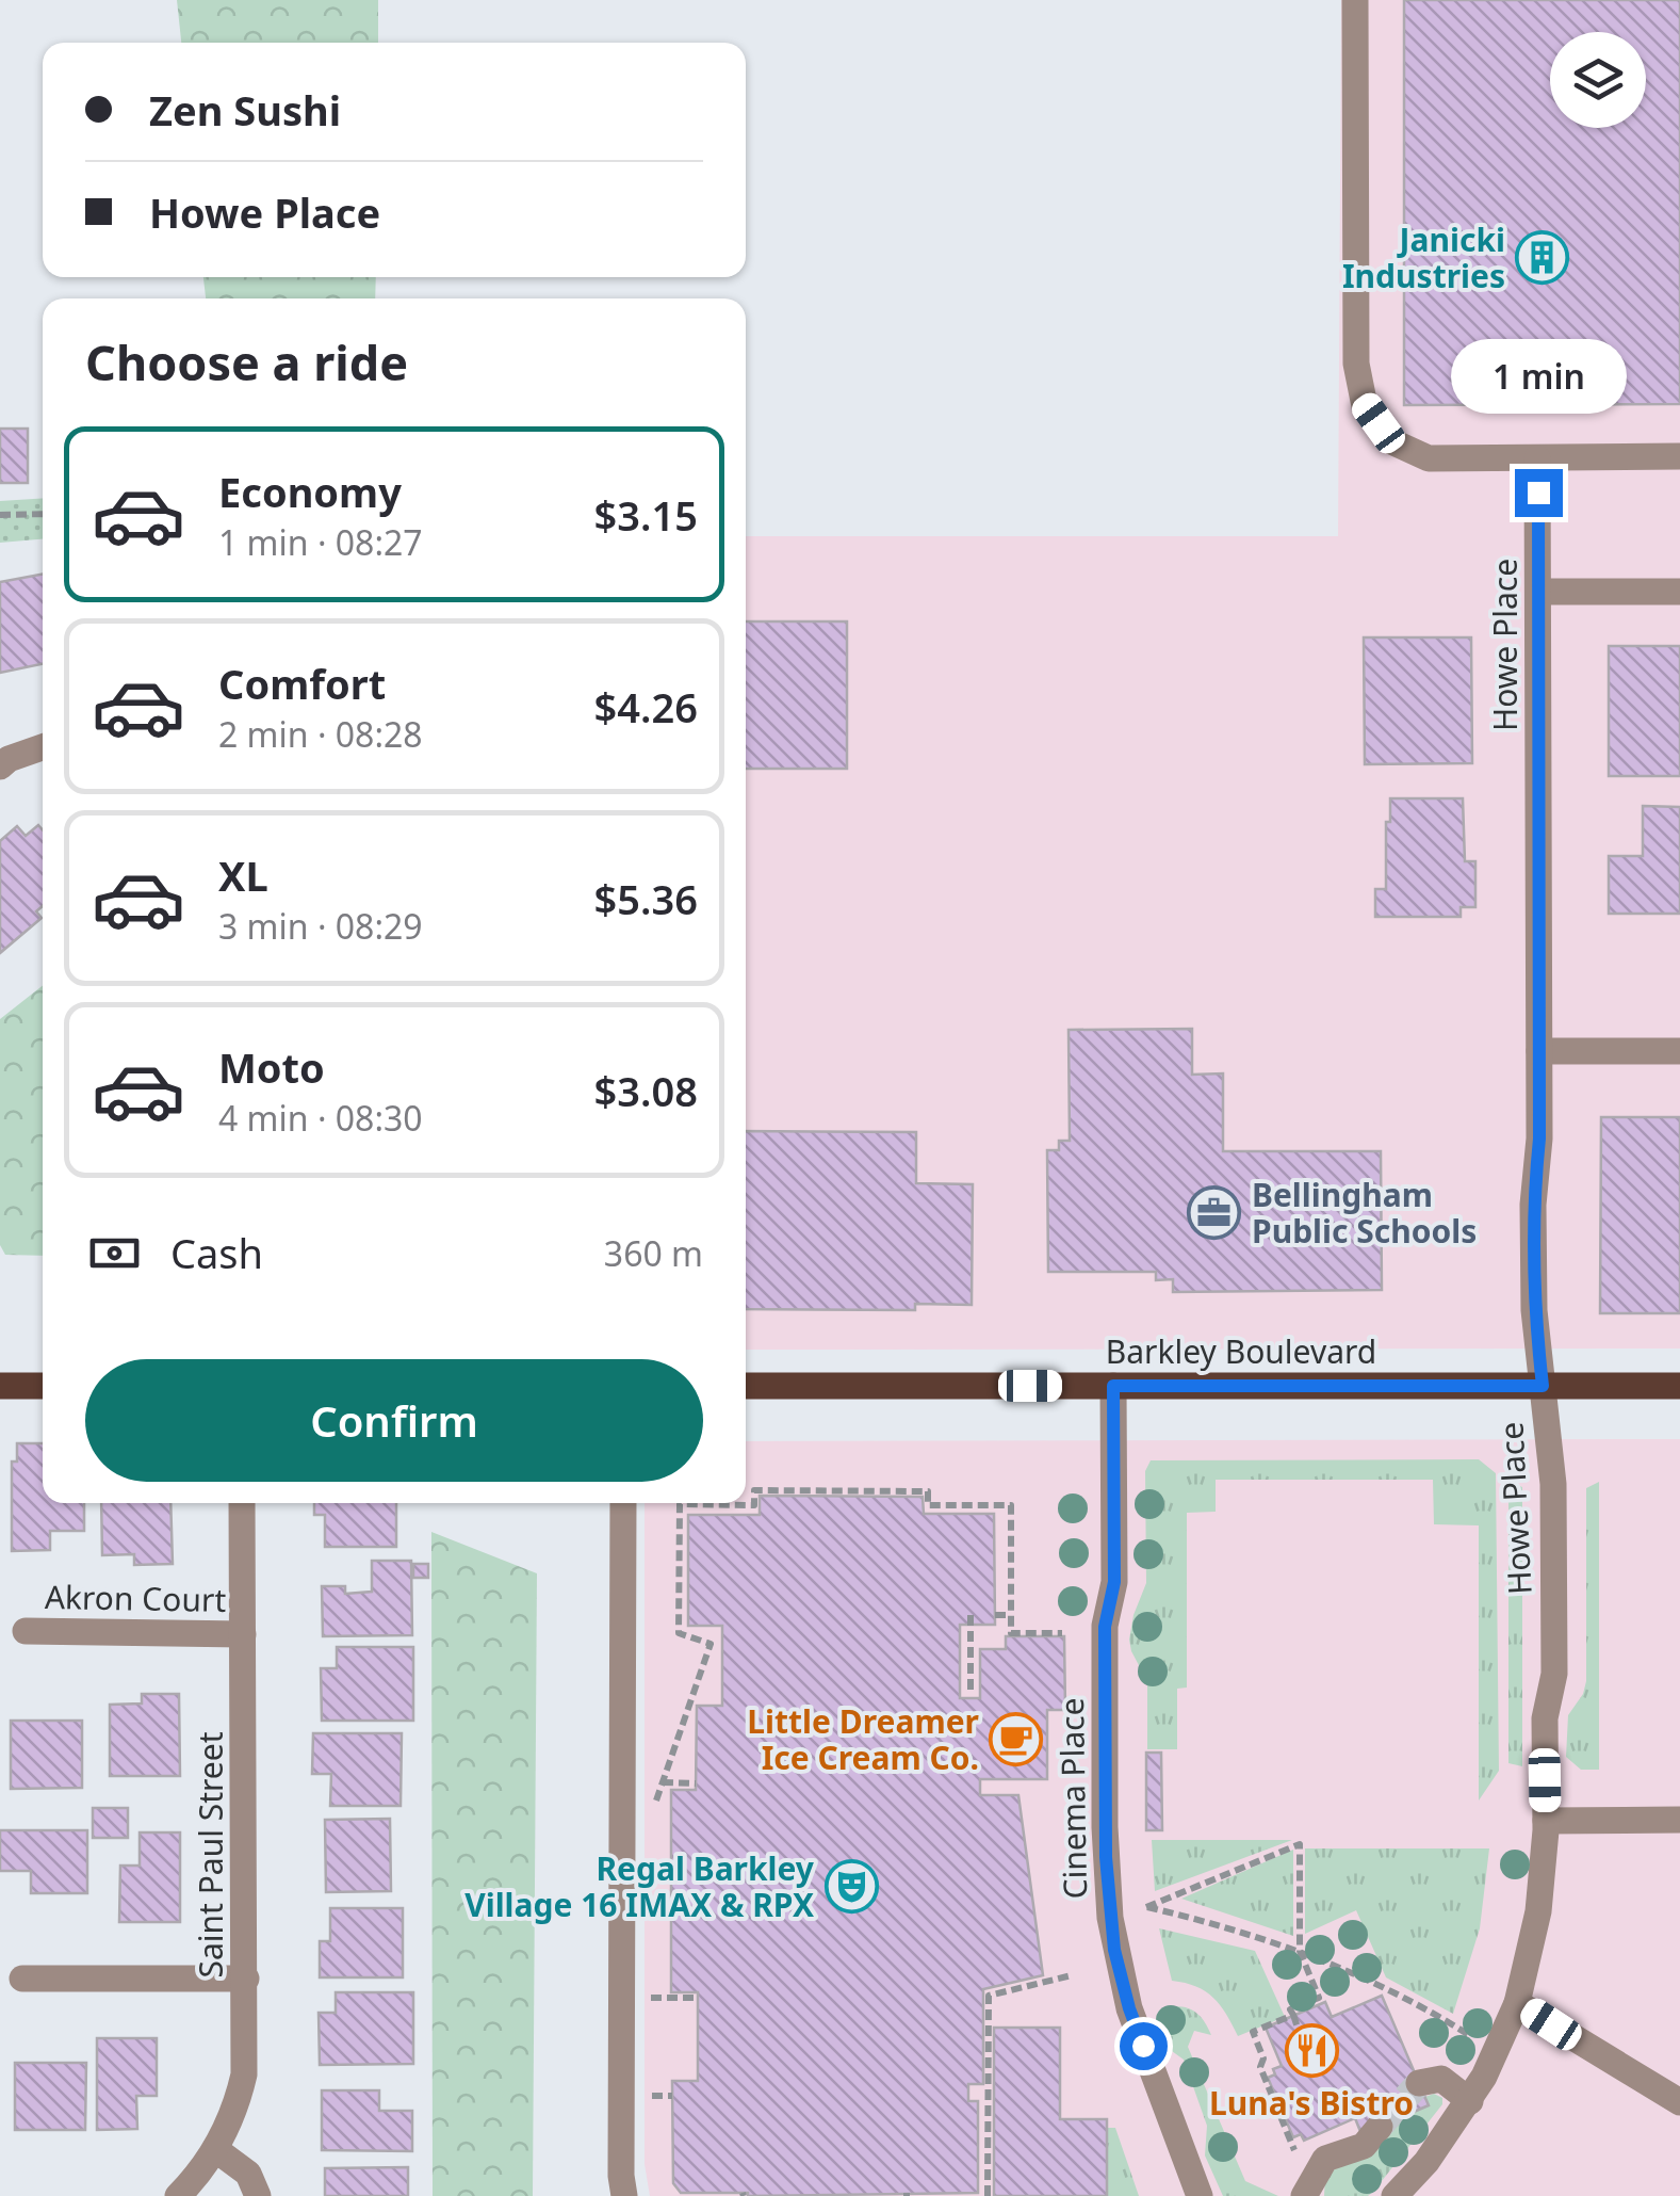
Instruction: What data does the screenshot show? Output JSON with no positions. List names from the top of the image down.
{
  "streets": {
    "main road": ["Barkley Boulevard"],
    "street": [
      "Howe Place",
      "Akron Court",
      "Cinema Place",
      "Saint Paul Street"
    ]
  },
  "crossings": [
    ["Howe Place", "Barkley Boulevard"],
    ["Barkley Boulevard", "Cinema Place"],
    ["Akron Court", "Saint Paul Street"]
  ],
  "places": {
    "building": ["Janicki Industries"],
    "office": ["Bellingham Public Schools"],
    "cafe": ["Little Dreamer Ice Cream Co."],
    "theatre": ["Regal Barkley Village 16 IMAX & RPX"],
    "restaurant": ["Luna's Bistro"]
  },
  "page": {
    "banner": ["Zen Sushi", "Howe Place"],
    "heading": "Choose a ride",
    "bubble": "1 min",
    "list": [
      {
        "name": "Economy",
        "note": "1 min · 08:27",
        "value": "$3.15"
      },
      {
        "name": "Comfort",
        "note": "2 min · 08:28",
        "value": "$4.26"
      },
      {
        "name": "XL",
        "note": "3 min · 08:29",
        "value": "$5.36"
      },
      {
        "name": "Moto",
        "note": "4 min · 08:30",
        "value": "$3.08"
      }
    ],
    "pay": ["Cash", "360 m"],
    "buttons": "Confirm"
  }
}
